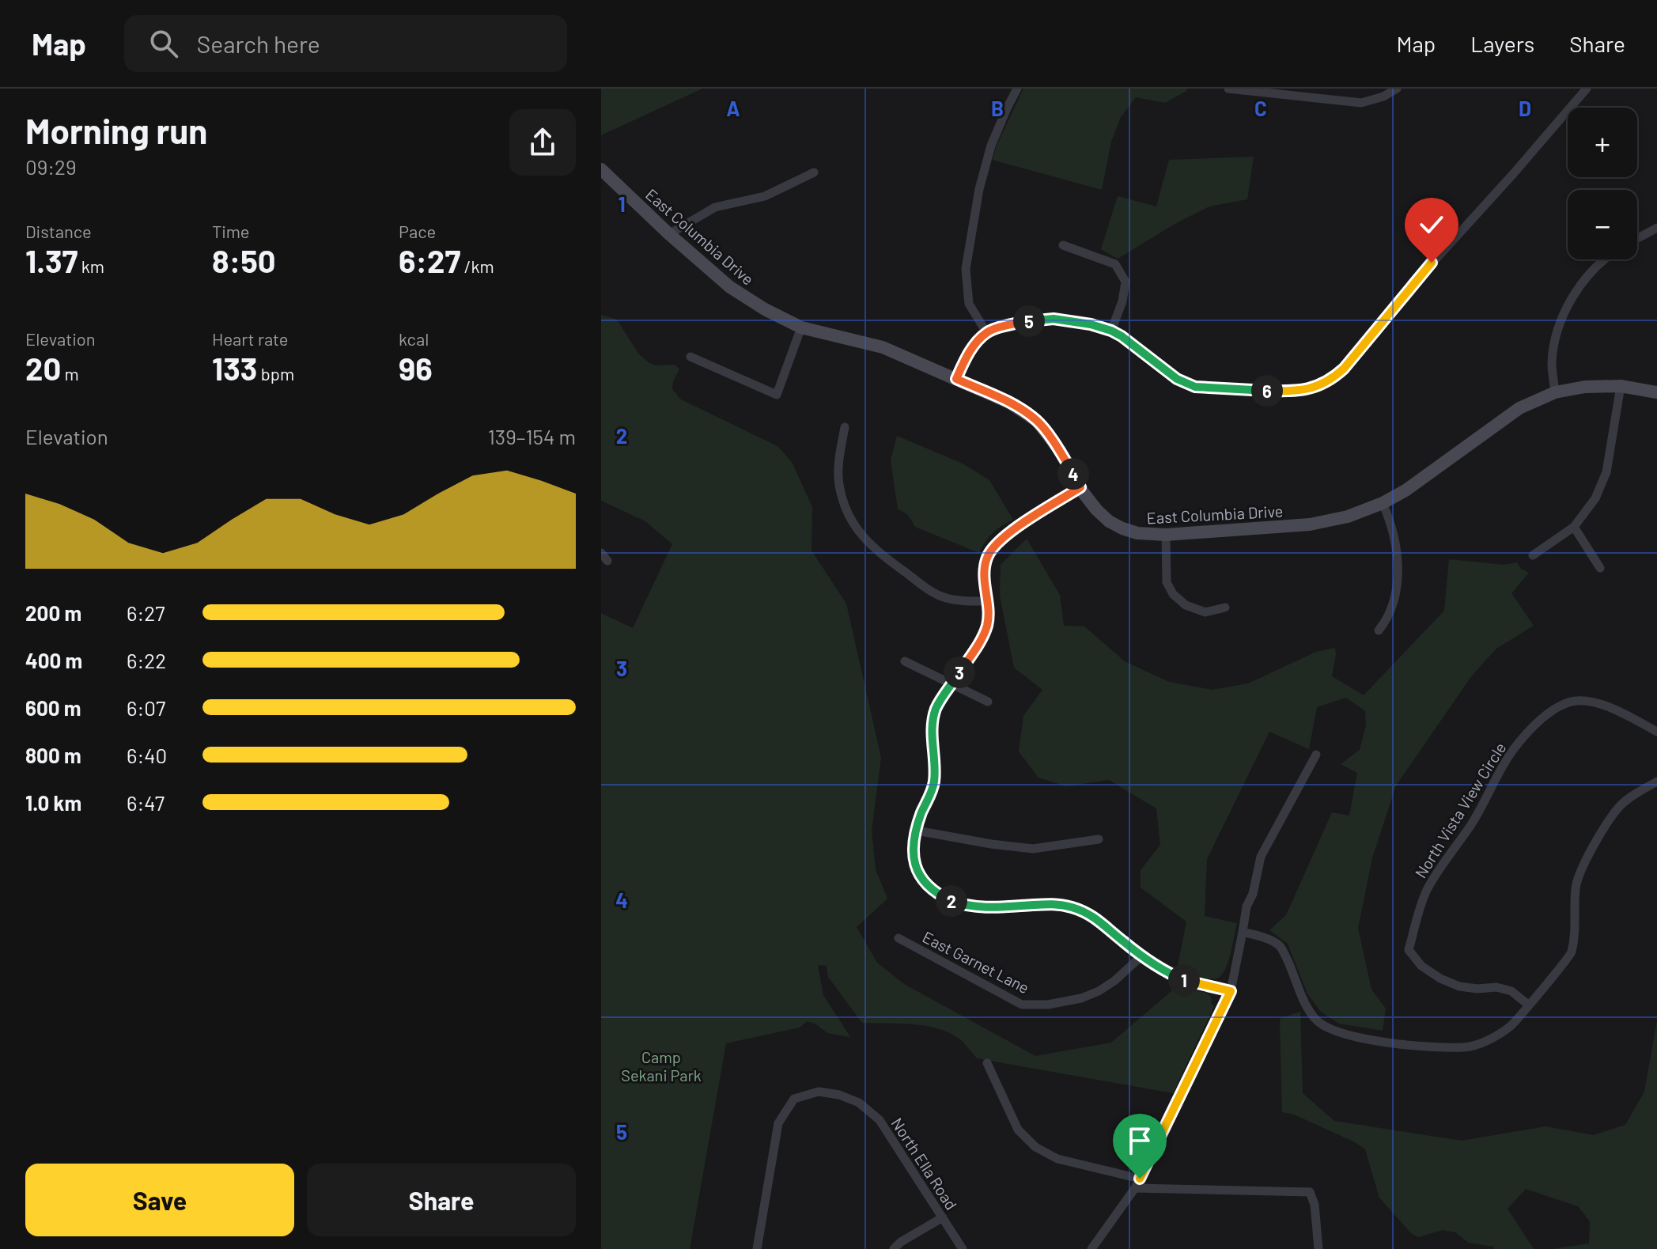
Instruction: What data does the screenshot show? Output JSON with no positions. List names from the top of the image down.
{
  "streets": {
    "street": [
      "East Columbia Drive",
      "North Vista View Circle",
      "East Garnet Lane",
      "North Ella Road"
    ]
  },
  "parks": ["Camp Sekani Park"],
  "page": {
    "header": "Map",
    "search": "Search here",
    "nav": ["Map", "Layers", "Share"],
    "heading": ["Morning run", "09:29"],
    "map_buttons": ["+", "−"],
    "stats": [
      ["Distance", "1.37 km"],
      ["Time", "8:50"],
      ["Pace", "6:27 /km"],
      ["Elevation", "20 m"],
      ["Heart rate", "133 bpm"],
      ["kcal", "96"]
    ],
    "pins": [
      "5",
      "6",
      "4",
      "3",
      "2",
      "1"
    ],
    "chart": ["Elevation", "139–154 m"],
    "list": [
      {
        "name": "200 m",
        "note": "6:27"
      },
      {
        "name": "400 m",
        "note": "6:22"
      },
      {
        "name": "600 m",
        "note": "6:07"
      },
      {
        "name": "800 m",
        "note": "6:40"
      },
      {
        "name": "1.0 km",
        "note": "6:47"
      }
    ],
    "buttons": ["Save", "Share"]
  },
  "grid": {
    "columns": [
      "A",
      "B",
      "C",
      "D"
    ],
    "rows": [
      "1",
      "2",
      "3",
      "4",
      "5"
    ]
  }
}
